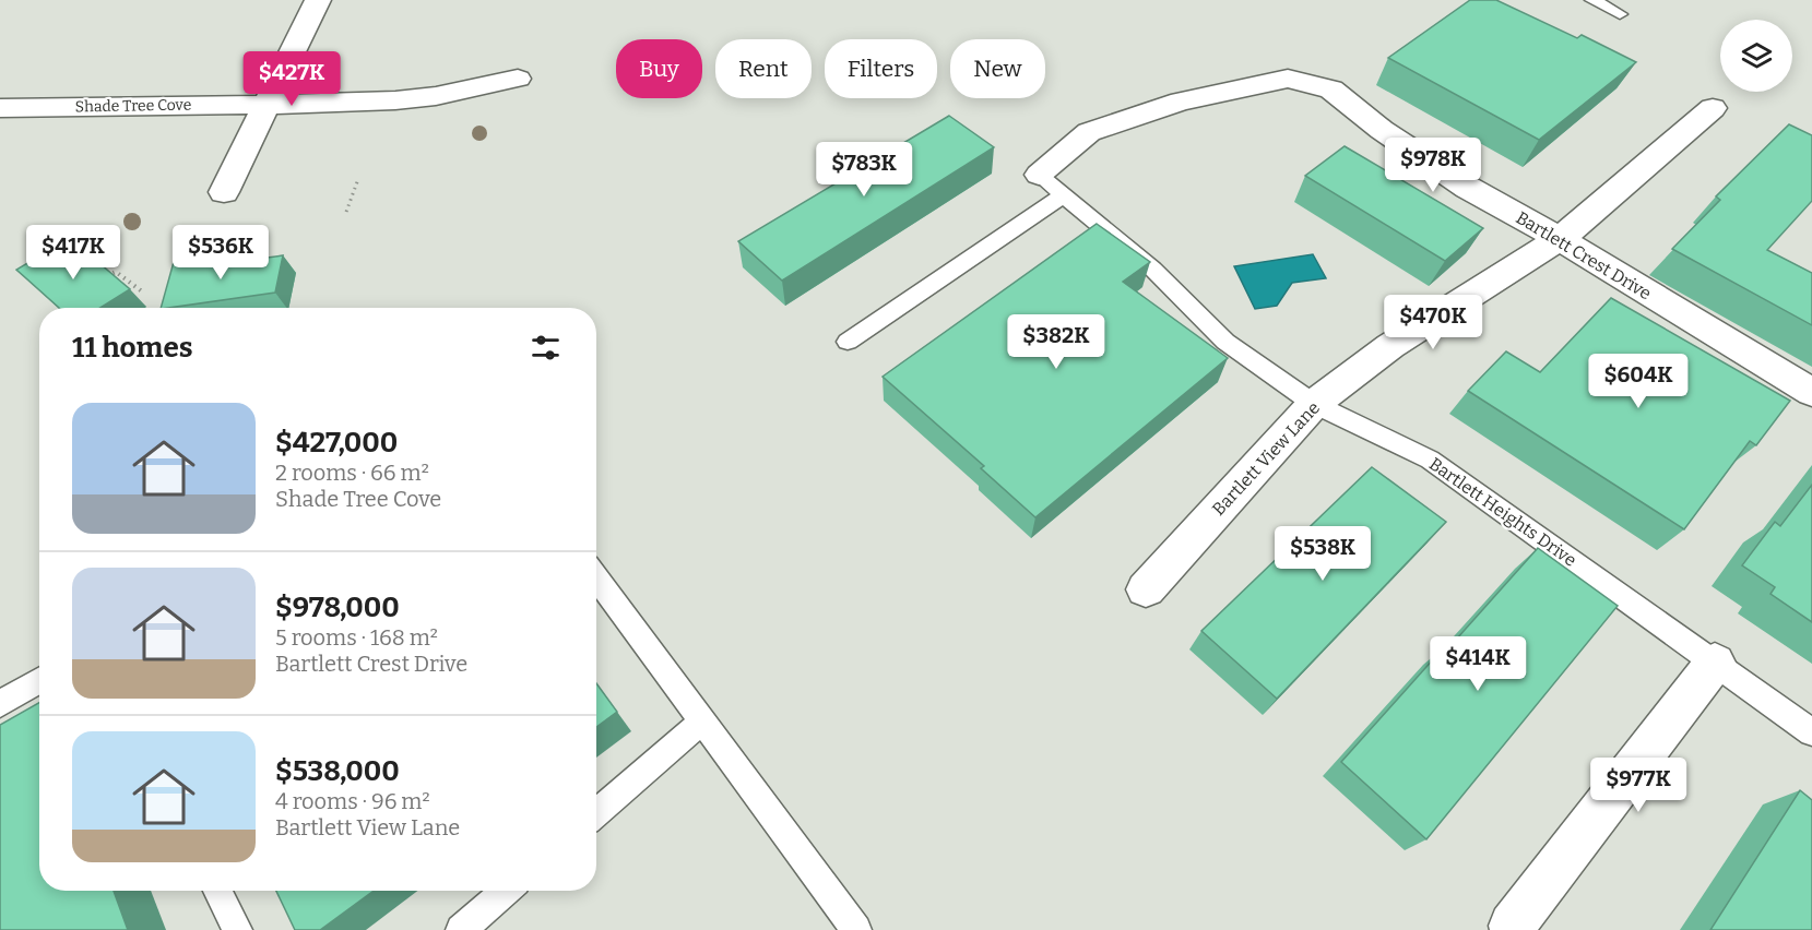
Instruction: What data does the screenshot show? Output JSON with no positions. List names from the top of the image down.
{
  "streets": {
    "street": ["Shade Tree Cove", "Bartlett Crest Drive", "Bartlett View Lane"],
    "lane": ["Bartlett Heights Drive"]
  },
  "crossings": [
    ["Bartlett Crest Drive", "Bartlett View Lane"],
    ["Bartlett Crest Drive", "Bartlett Heights Drive"],
    ["Bartlett View Lane", "Bartlett Heights Drive"]
  ],
  "page": {
    "chip": [
      "Buy",
      "Rent",
      "Filters",
      "New"
    ],
    "price": [
      "$427K",
      "$978K",
      "$783K",
      "$417K",
      "$536K",
      "$470K",
      "$382K",
      "$604K",
      "$538K",
      "$414K",
      "$977K"
    ],
    "heading": "11 homes",
    "list": [
      {
        "name": "$427,000",
        "note": "2 rooms · 66 m² · Shade Tree Cove"
      },
      {
        "name": "$978,000",
        "note": "5 rooms · 168 m² · Bartlett Crest Drive"
      },
      {
        "name": "$538,000",
        "note": "4 rooms · 96 m² · Bartlett View Lane"
      }
    ]
  }
}
